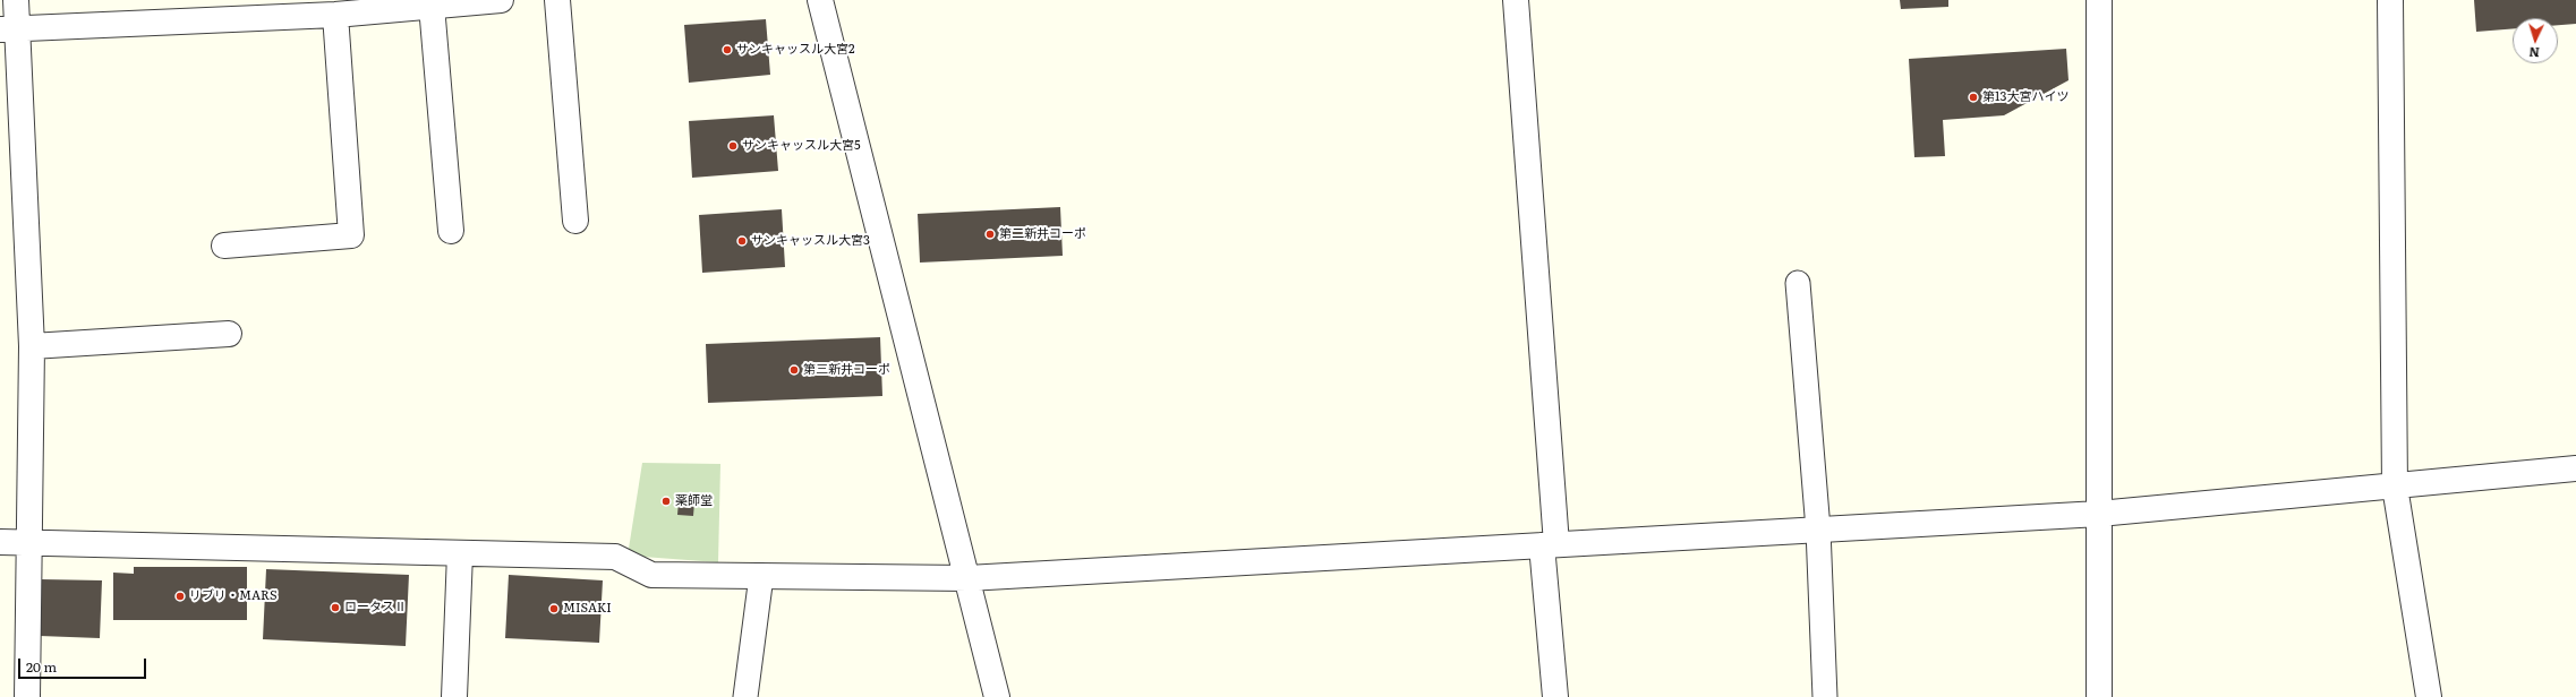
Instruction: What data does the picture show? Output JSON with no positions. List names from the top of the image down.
{
  "places": [
    "サンキャッスル大宮2",
    "第13大宮ハイツ",
    "サンキャッスル大宮5",
    "第二新井コーポ",
    "サンキャッスル大宮3",
    "第三新井コーポ",
    "薬師堂",
    "リブリ・MARS",
    "ロータスⅡ",
    "MISAKI"
  ],
  "scale_bar": "20 m",
  "north": "bottom"
}
